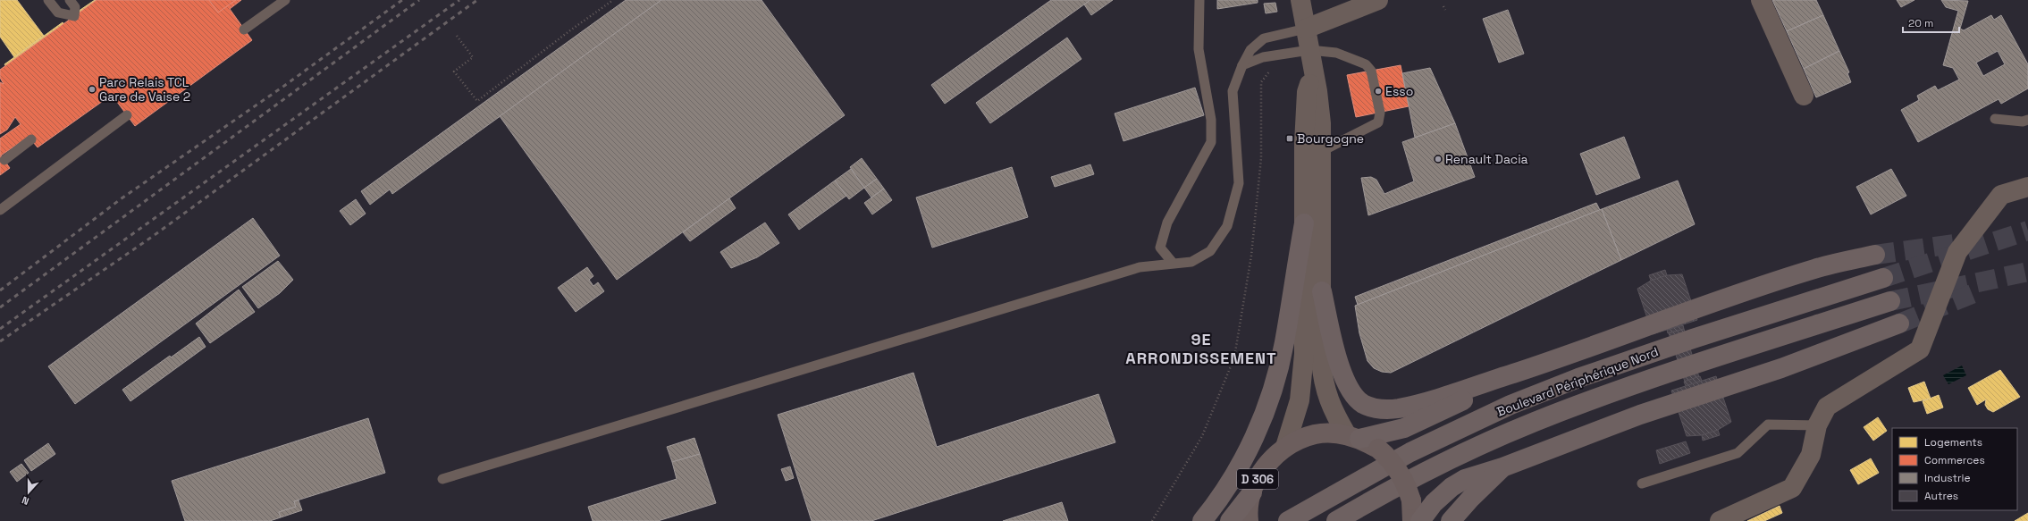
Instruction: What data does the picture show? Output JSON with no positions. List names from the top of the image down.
{
  "streets": {
    "highway": ["Boulevard Périphérique Nord"],
    "main road": ["D 306"]
  },
  "districts": ["9E ARRONDISSEMENT"],
  "places": {
    "other": ["Parc Relais TCL Gare de Vaise 2", "Esso", "Renault Dacia"],
    "transit": ["Bourgogne"]
  },
  "legend": [
    "Logements",
    "Commerces",
    "Industrie",
    "Autres"
  ],
  "scale_bar": "20 m",
  "north": "bottom"
}
